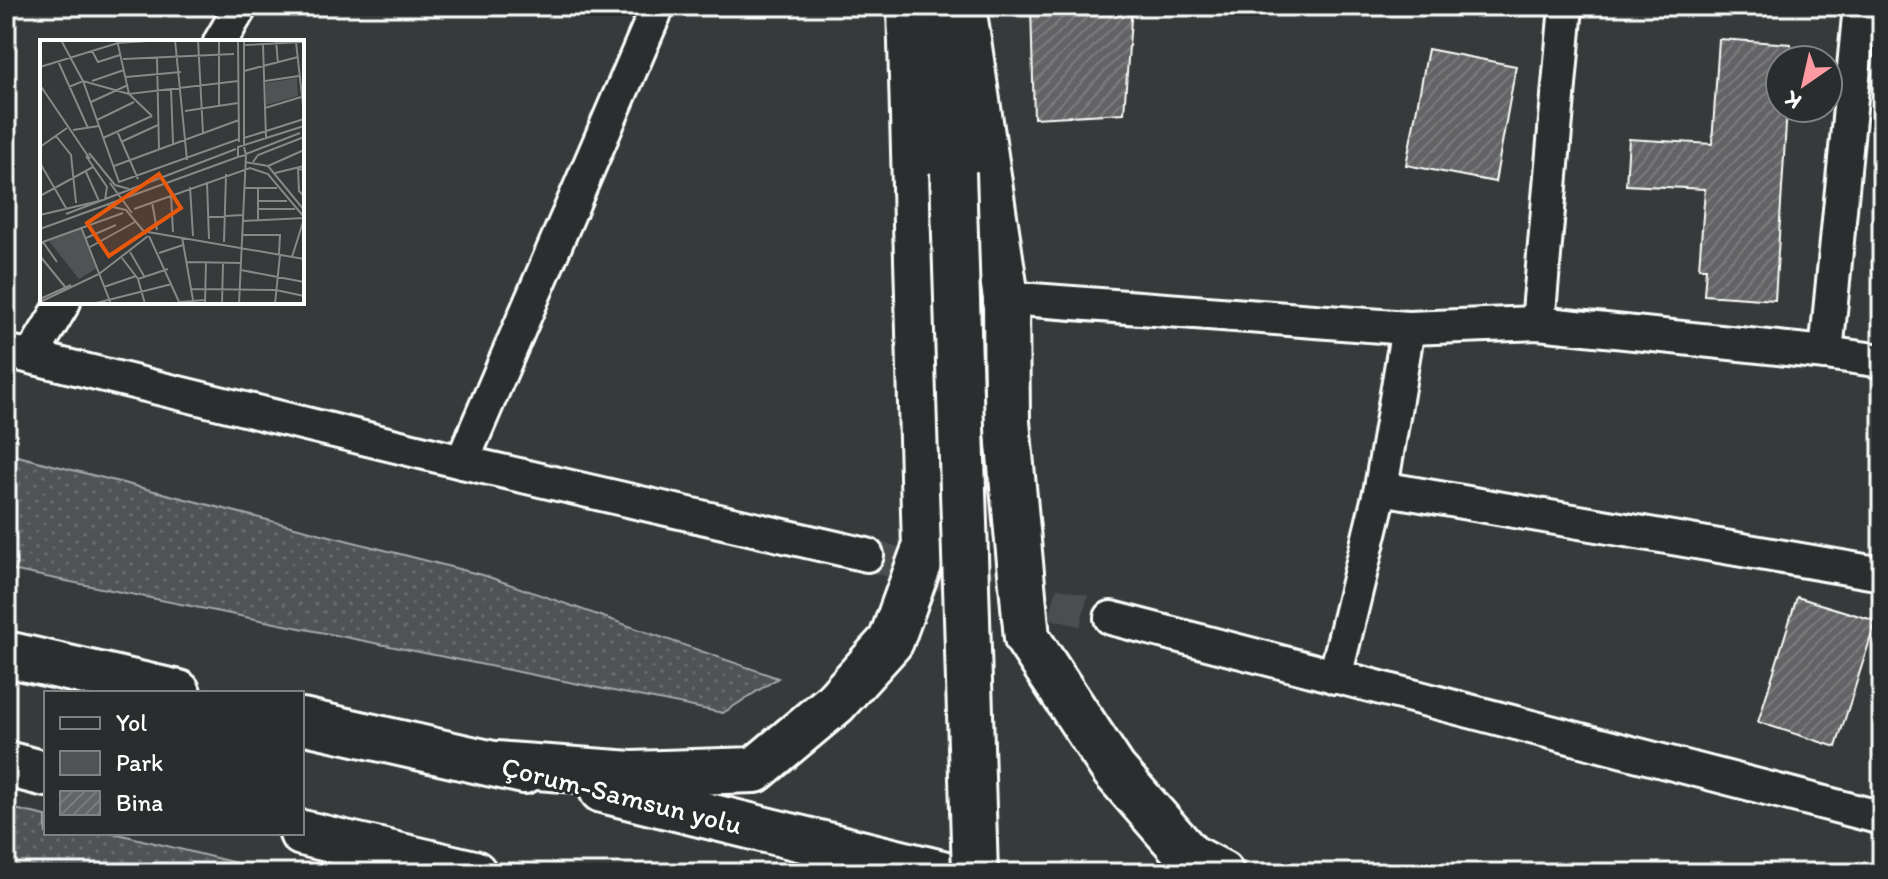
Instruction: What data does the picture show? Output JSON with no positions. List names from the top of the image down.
{
  "streets": {
    "main road": ["Çorum-Samsun yolu"]
  },
  "legend": ["Yol", "Park", "Bina"],
  "north": "bottom left"
}
